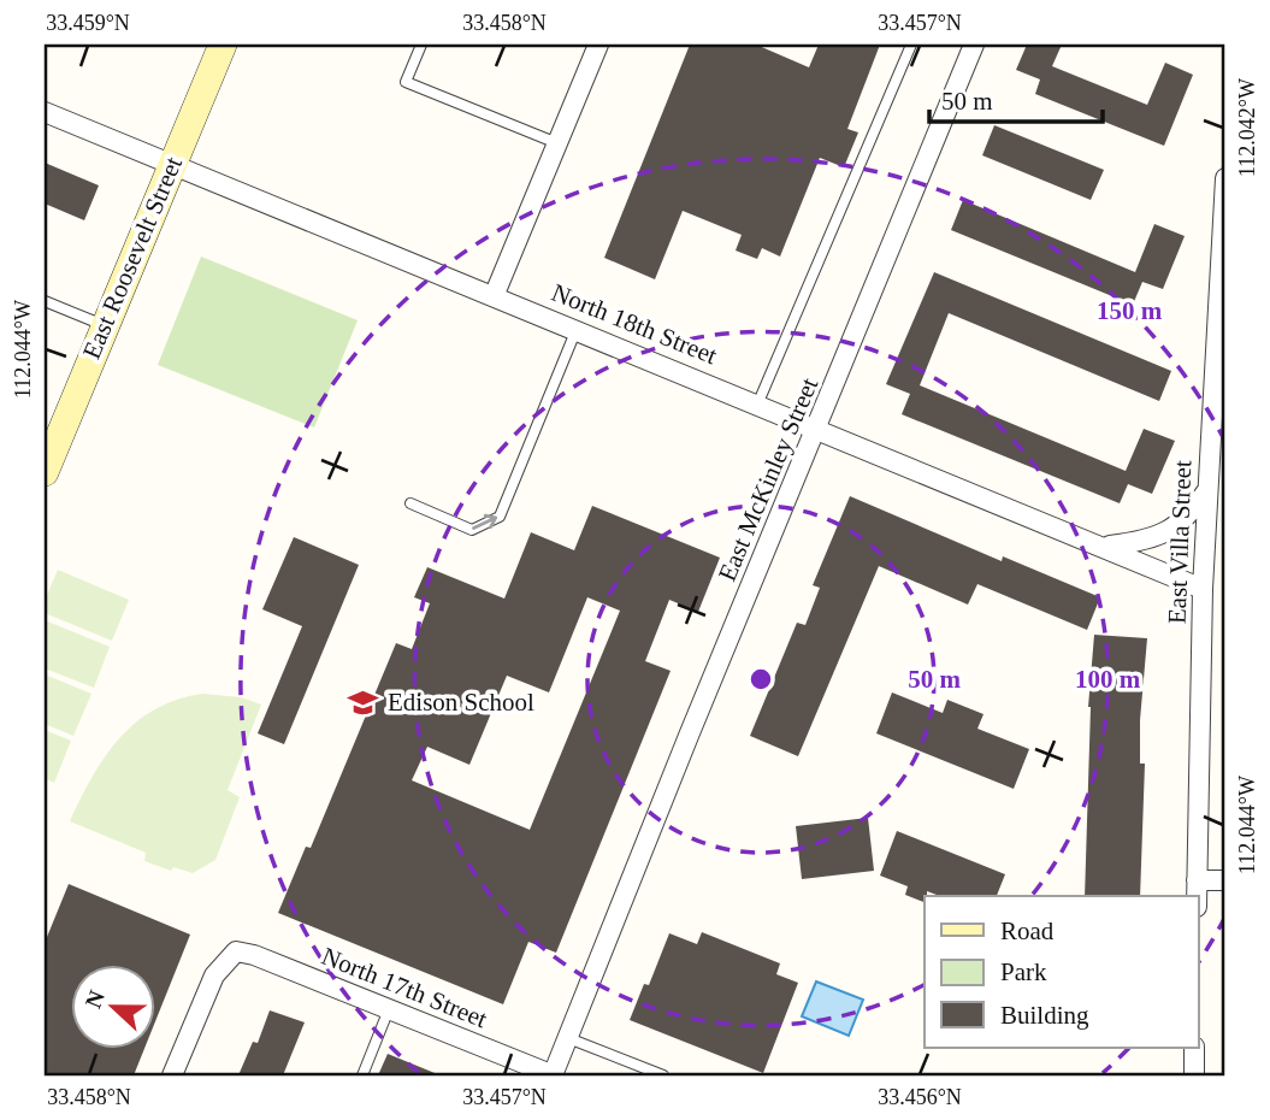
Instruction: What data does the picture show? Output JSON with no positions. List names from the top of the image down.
{
  "streets": {
    "street": [
      "East Roosevelt Street",
      "North 18th Street",
      "East McKinley Street",
      "East Villa Street",
      "North 17th Street"
    ]
  },
  "crossings": [
    ["East Roosevelt Street", "North 18th Street"],
    ["North 18th Street", "East McKinley Street"],
    ["North 18th Street", "East Villa Street"],
    ["East McKinley Street", "North 17th Street"]
  ],
  "places": {
    "school or university": ["Edison School"]
  },
  "legend": ["Road", "Park", "Building"],
  "scale_bar": "50 m",
  "north": "left",
  "coordinates": [
    "33.459°N",
    "33.458°N",
    "33.457°N",
    "112.042°W",
    "112.044°W",
    "33.456°N"
  ],
  "rings": ["150 m", "50 m", "100 m"]
}
